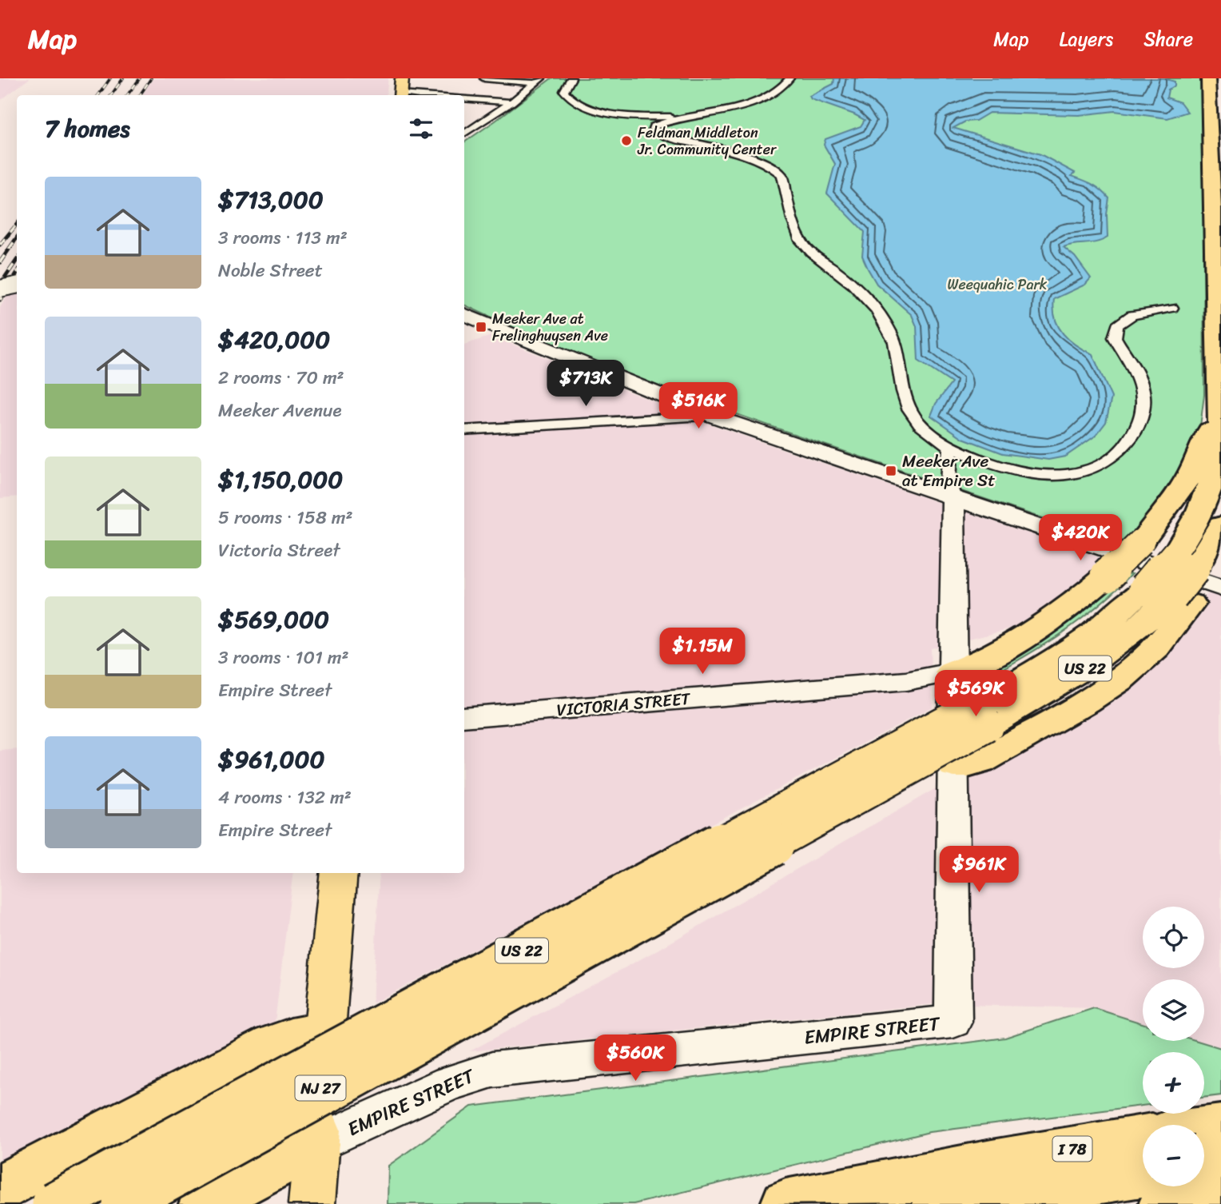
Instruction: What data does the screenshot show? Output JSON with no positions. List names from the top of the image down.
{
  "streets": {
    "highway": ["US 22", "I 78"],
    "main road": ["NJ 27"],
    "street": ["VICTORIA STREET", "EMPIRE STREET"]
  },
  "crossings": [
    ["VICTORIA STREET", "EMPIRE STREET"],
    ["EMPIRE STREET", "NJ 27"]
  ],
  "parks": ["Weequahic Park"],
  "places": {
    "other": ["Feldman Middleton Jr. Community Center"],
    "transit": ["Meeker Ave at Frelinghuysen Ave", "Meeker Ave at Empire St"]
  },
  "page": {
    "header": "Map",
    "nav": ["Map", "Layers", "Share"],
    "heading": "7 homes",
    "list": [
      {
        "name": "$713,000",
        "note": "3 rooms · 113 m² · Noble Street"
      },
      {
        "name": "$420,000",
        "note": "2 rooms · 70 m² · Meeker Avenue"
      },
      {
        "name": "$1,150,000",
        "note": "5 rooms · 158 m² · Victoria Street"
      },
      {
        "name": "$569,000",
        "note": "3 rooms · 101 m² · Empire Street"
      },
      {
        "name": "$961,000",
        "note": "4 rooms · 132 m² · Empire Street"
      }
    ],
    "price": [
      "$713K",
      "$516K",
      "$420K",
      "$1.15M",
      "$569K",
      "$961K",
      "$560K"
    ],
    "map_buttons": ["+", "−"]
  }
}
